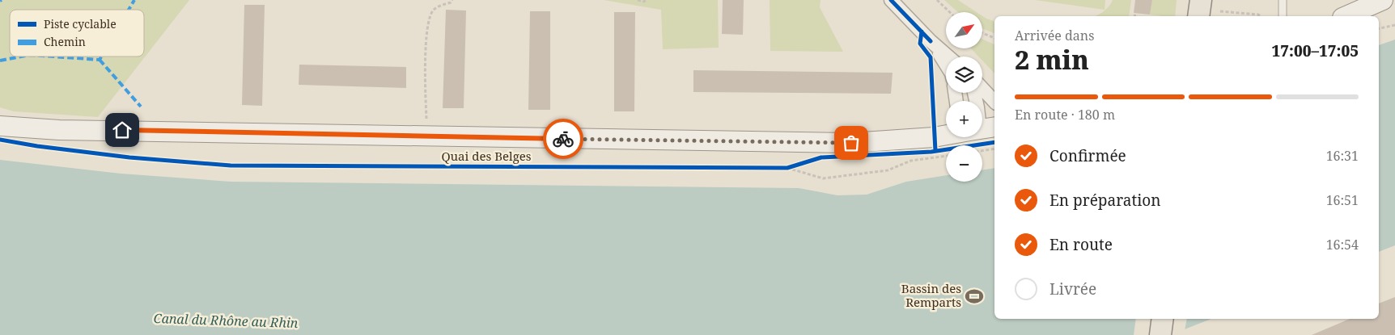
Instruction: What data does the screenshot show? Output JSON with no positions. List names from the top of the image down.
{
  "streets": {
    "main road": ["Quai des Belges"]
  },
  "water": ["Canal du Rhône au Rhin"],
  "places": {
    "sports": ["Bassin des Remparts"]
  },
  "legend": ["Piste cyclable", "Chemin"],
  "north": "top right",
  "page": {
    "map_buttons": ["+", "−"],
    "heading": ["2 min", "Arrivée dans", "17:00–17:05"],
    "bar": "En route · 180 m",
    "list": [
      ["Confirmée", "16:31"],
      ["En préparation", "16:51"],
      ["En route", "16:54"],
      "Livrée"
    ]
  }
}
